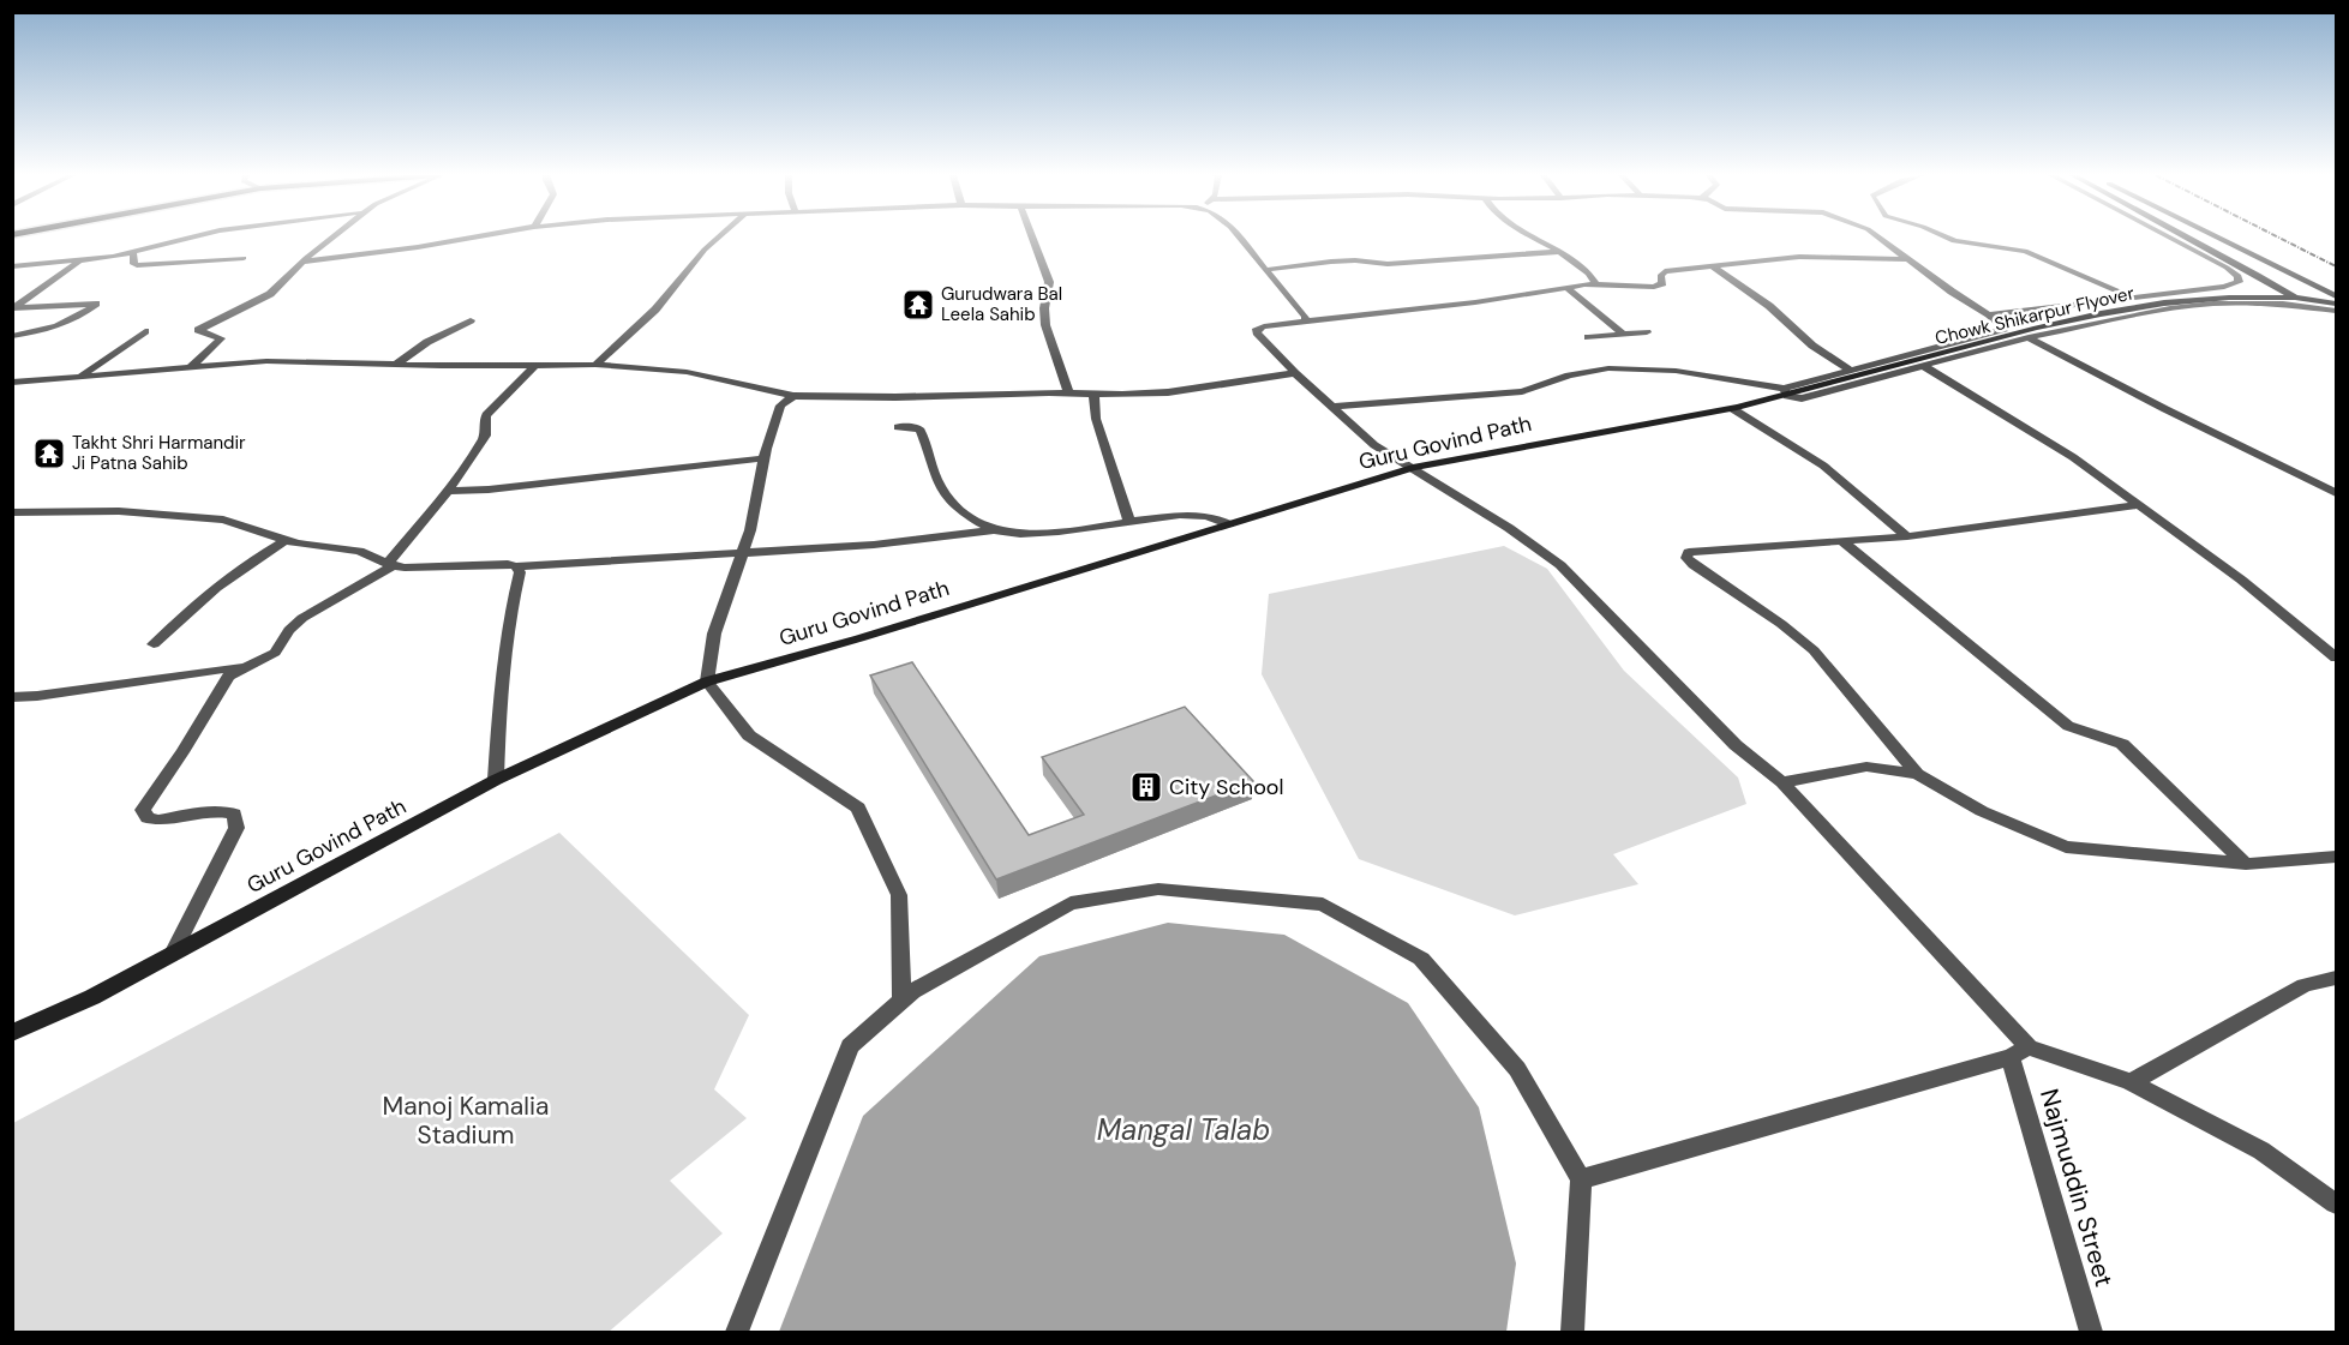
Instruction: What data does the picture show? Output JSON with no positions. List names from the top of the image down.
{
  "streets": {
    "street": ["Chowk Shikarpur Flyover", "Guru Govind Path", "Najmuddin Street"]
  },
  "crossings": [
    ["Chowk Shikarpur Flyover", "Guru Govind Path"]
  ],
  "water": ["Mangal Talab"],
  "parks": ["Manoj Kamalia Stadium"],
  "places": {
    "temple": ["Gurudwara Bal Leela Sahib", "Takht Shri Harmandir Ji Patna Sahib"],
    "building": ["City School"]
  }
}
